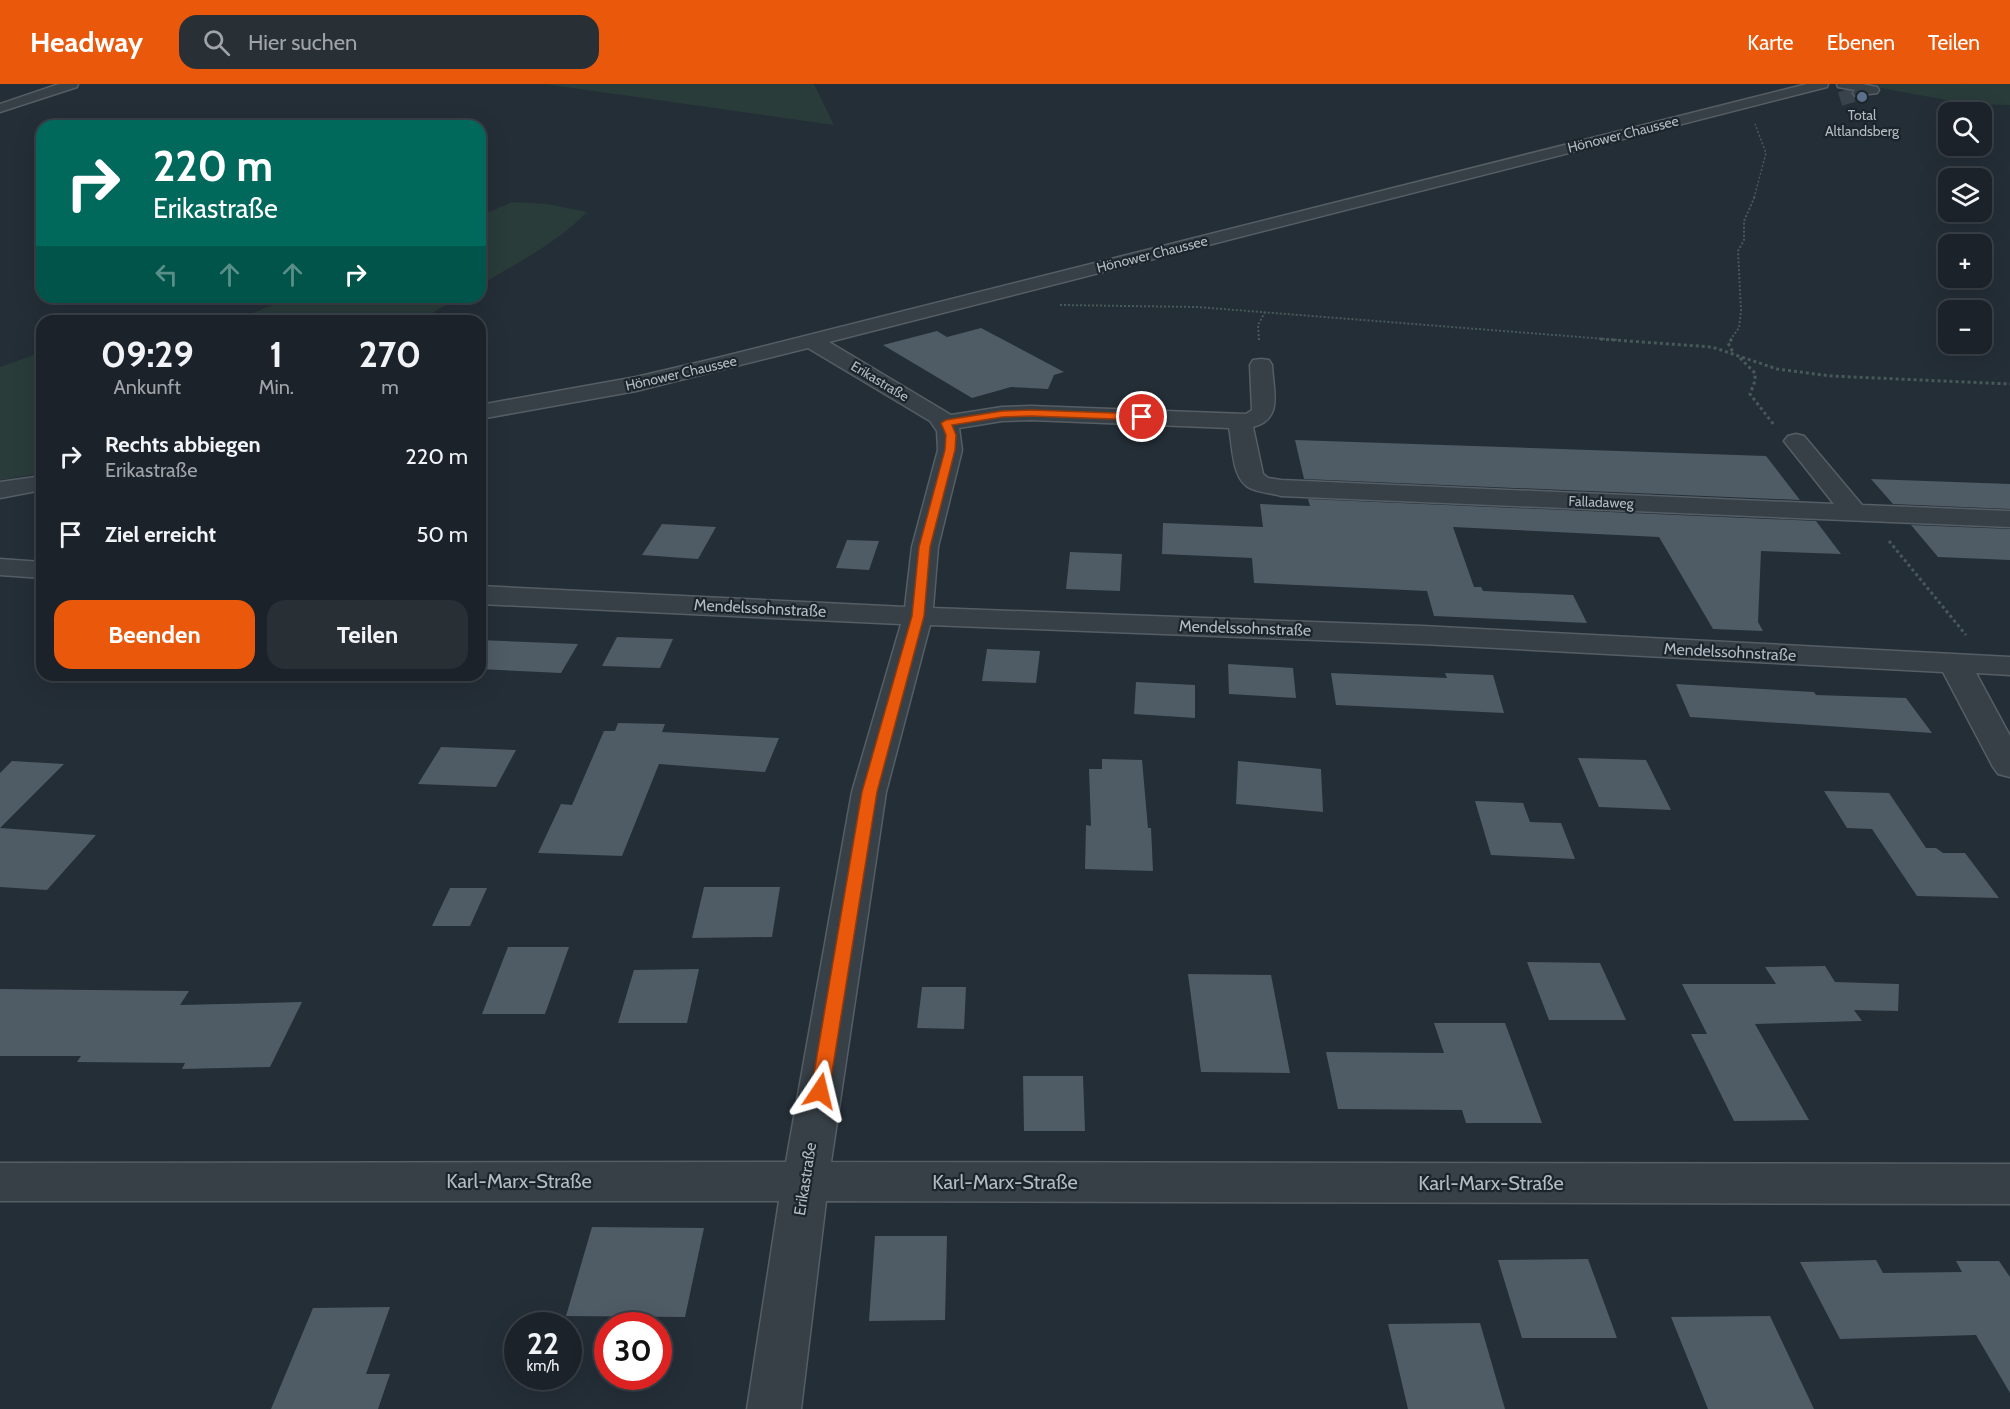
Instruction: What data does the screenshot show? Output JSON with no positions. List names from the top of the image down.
{
  "streets": {
    "street": [
      "Hönower Chaussee",
      "Erikastraße",
      "Falladaweg",
      "Mendelssohnstraße",
      "Karl-Marx-Straße"
    ]
  },
  "crossings": [
    ["Hönower Chaussee", "Erikastraße"],
    ["Erikastraße", "Mendelssohnstraße"],
    ["Erikastraße", "Karl-Marx-Straße"]
  ],
  "places": ["Total Altlandsberg"],
  "page": {
    "header": "Headway",
    "search": "Hier suchen",
    "nav": ["Karte", "Ebenen", "Teilen"],
    "map_buttons": ["+", "−"],
    "turn": ["220 m", "Erikastraße"],
    "eta": [
      "09:29",
      "Ankunft",
      "1",
      "Min.",
      "270",
      "m"
    ],
    "list": [
      {
        "name": "Rechts abbiegen",
        "note": "Erikastraße",
        "value": "220 m"
      },
      {
        "name": "Ziel erreicht",
        "value": "50 m"
      }
    ],
    "buttons": ["Beenden", "Teilen"],
    "speed": "22 km/h",
    "limit": "30"
  }
}
